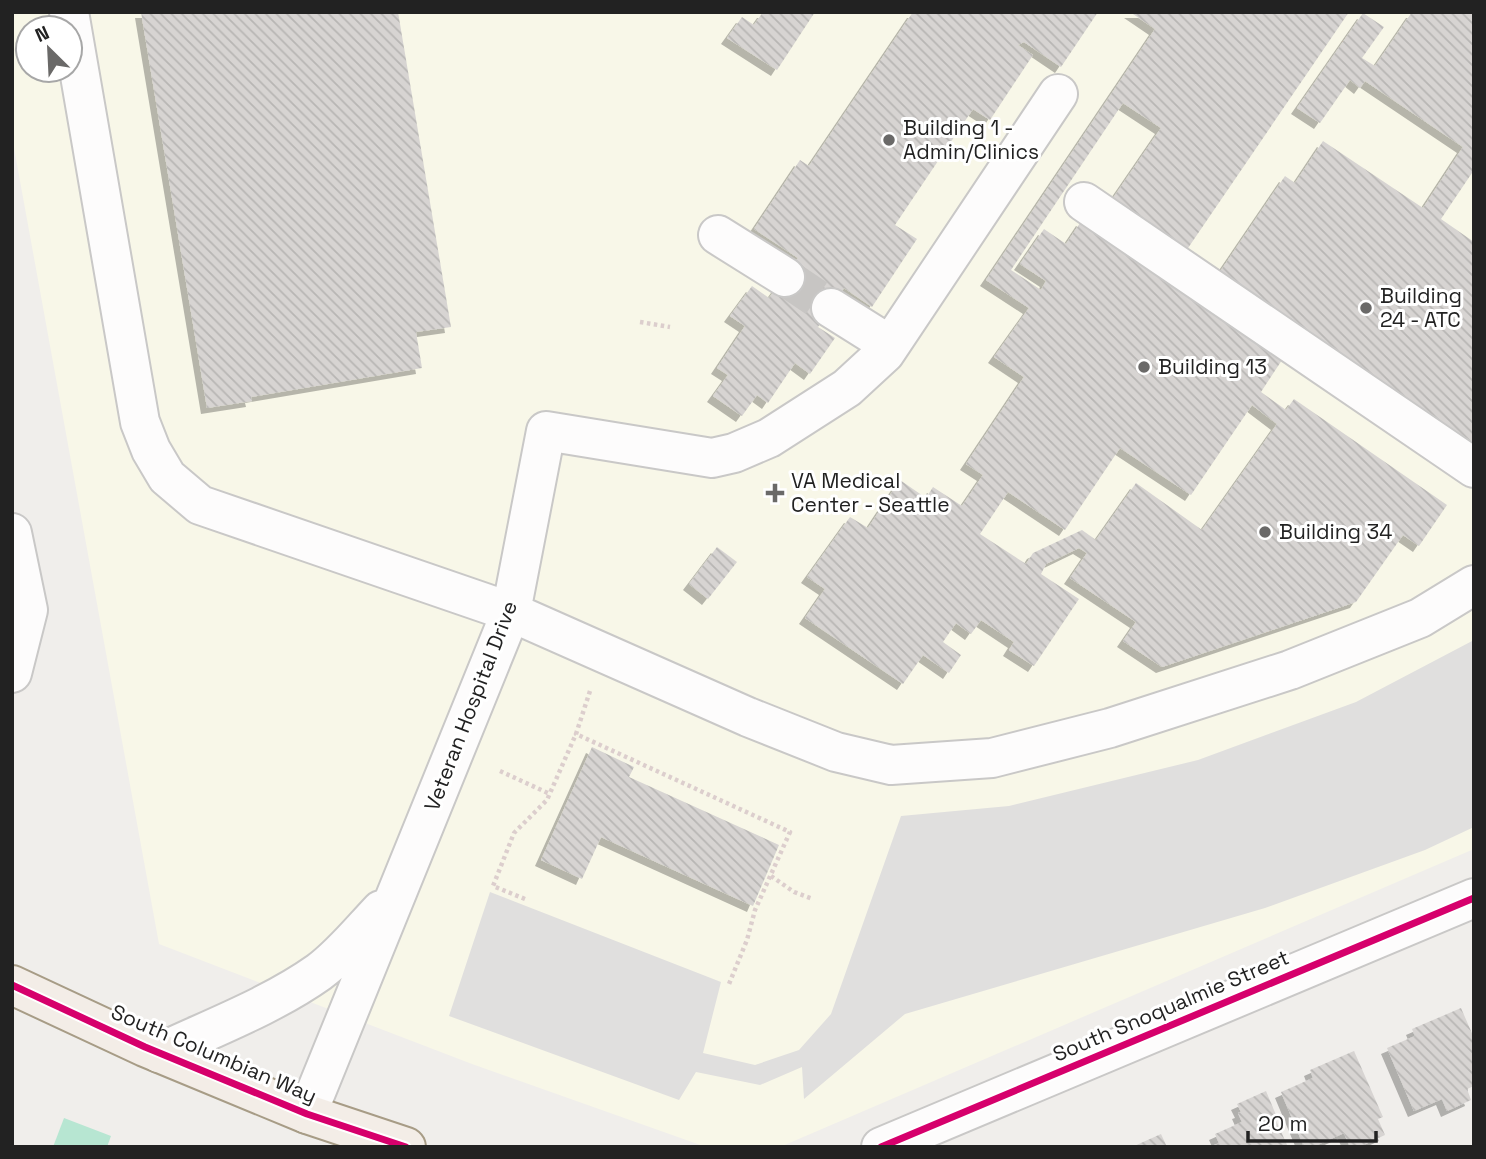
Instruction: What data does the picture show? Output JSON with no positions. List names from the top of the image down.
{
  "streets": {
    "main road": ["South Columbian Way"],
    "street": ["Veteran Hospital Drive", "South Snoqualmie Street"]
  },
  "crossings": [
    ["Veteran Hospital Drive", "South Columbian Way"]
  ],
  "places": {
    "other": [
      "Building 1 - Admin/Clinics",
      "Building 24 - ATC",
      "Building 13",
      "Building 34"
    ],
    "health": ["VA Medical Center - Seattle"]
  },
  "scale_bar": "20 m",
  "north": "top left"
}
